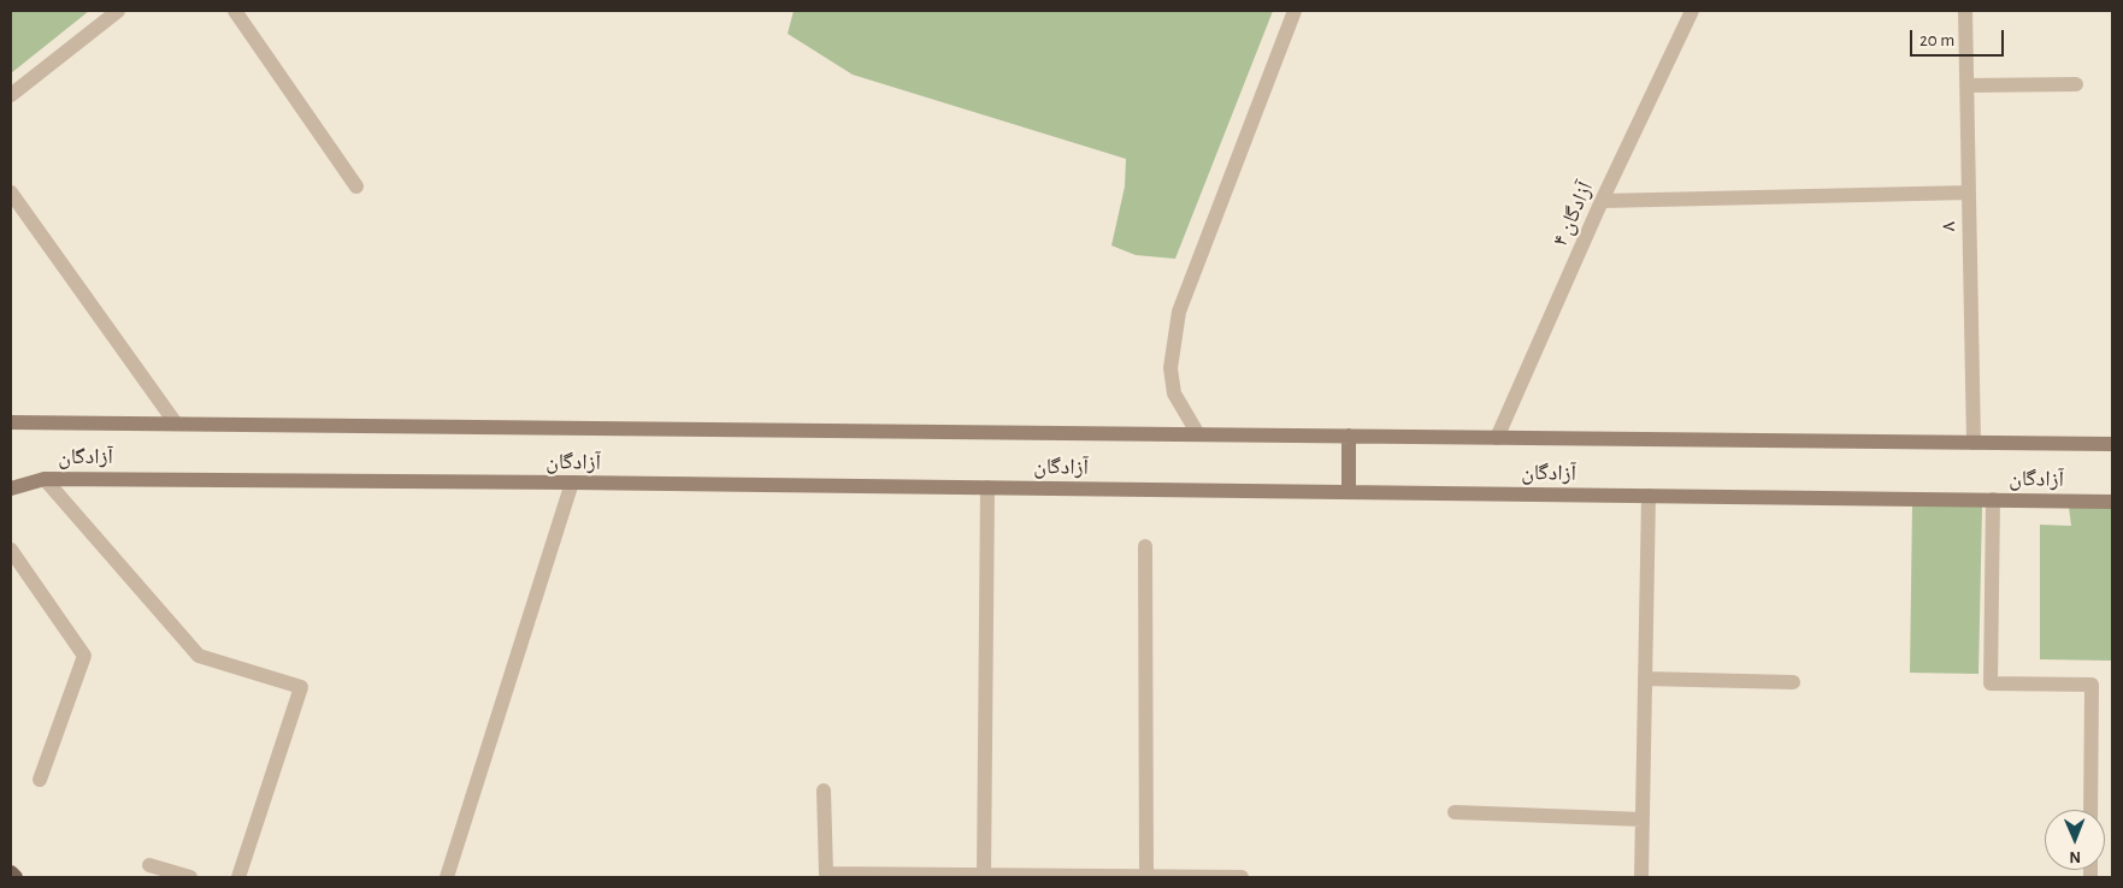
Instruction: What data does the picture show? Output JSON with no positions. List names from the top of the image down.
{
  "streets": {
    "main road": ["آزادگان"],
    "street": ["آزادگان ۴", "۸"]
  },
  "crossings": [
    ["آزادگان ۴", "آزادگان"],
    ["۸", "آزادگان"]
  ],
  "scale_bar": "20 m",
  "north": "bottom"
}
